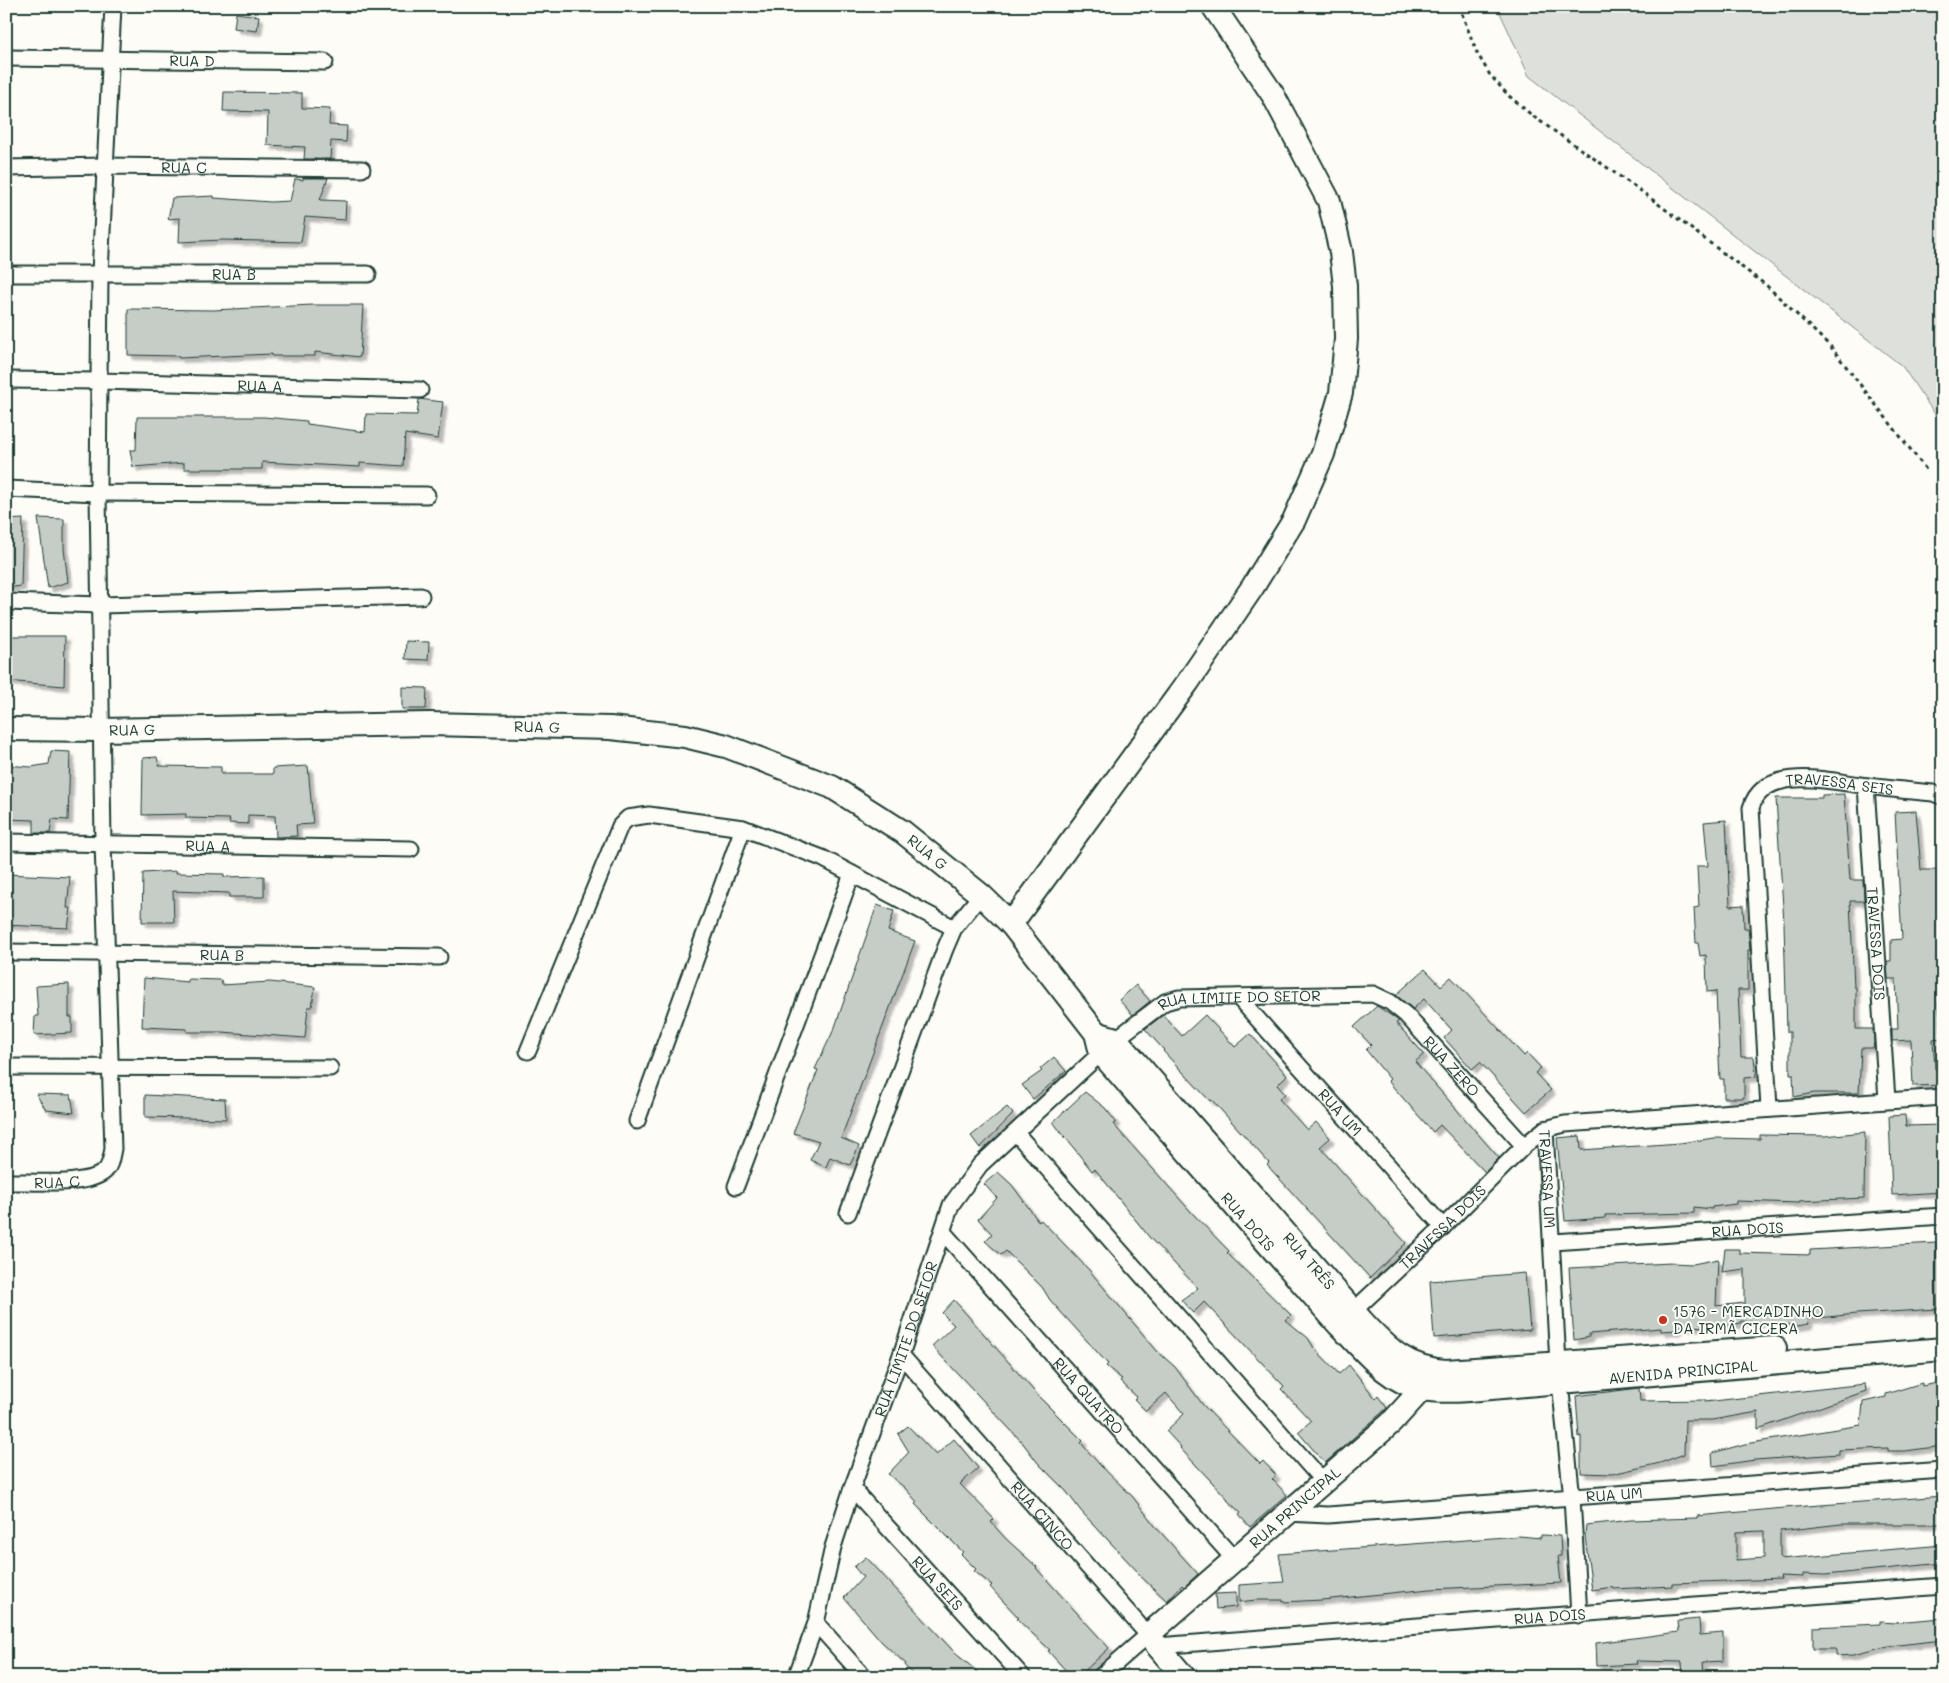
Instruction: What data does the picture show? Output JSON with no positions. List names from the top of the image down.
{
  "streets": {
    "street": [
      "RUA D",
      "RUA C",
      "RUA B",
      "RUA A",
      "RUA G",
      "TRAVESSA SEIS",
      "TRAVESSA DOIS",
      "RUA LIMITE DO SETOR",
      "RUA ZERO",
      "RUA UM",
      "TRAVESSA UM",
      "RUA DOIS",
      "AVENIDA PRINCIPAL",
      "RUA QUATRO",
      "RUA PRINCIPAL",
      "RUA CINCO",
      "RUA SEIS"
    ]
  },
  "crossings": [
    ["RUA G", "RUA DOIS"],
    ["TRAVESSA SEIS", "TRAVESSA DOIS"],
    ["TRAVESSA SEIS", "TRAVESSA UM"],
    ["TRAVESSA DOIS", "RUA ZERO"],
    ["TRAVESSA DOIS", "RUA UM"],
    ["TRAVESSA DOIS", "TRAVESSA UM"],
    ["TRAVESSA DOIS", "RUA DOIS"],
    ["RUA LIMITE DO SETOR", "RUA ZERO"],
    ["RUA LIMITE DO SETOR", "RUA UM"],
    ["RUA LIMITE DO SETOR", "RUA DOIS"],
    ["RUA LIMITE DO SETOR", "RUA QUATRO"],
    ["RUA LIMITE DO SETOR", "RUA CINCO"],
    ["RUA LIMITE DO SETOR", "RUA SEIS"],
    ["RUA UM", "TRAVESSA UM"],
    ["RUA UM", "RUA PRINCIPAL"],
    ["TRAVESSA UM", "RUA DOIS"],
    ["TRAVESSA UM", "AVENIDA PRINCIPAL"],
    ["RUA DOIS", "AVENIDA PRINCIPAL"],
    ["RUA DOIS", "RUA PRINCIPAL"],
    ["RUA DOIS", "RUA CINCO"],
    ["AVENIDA PRINCIPAL", "RUA PRINCIPAL"],
    ["RUA QUATRO", "RUA PRINCIPAL"],
    ["RUA PRINCIPAL", "RUA CINCO"]
  ],
  "places": ["1576 - MERCADINHO DA IRMÃ CICERA"]
}
